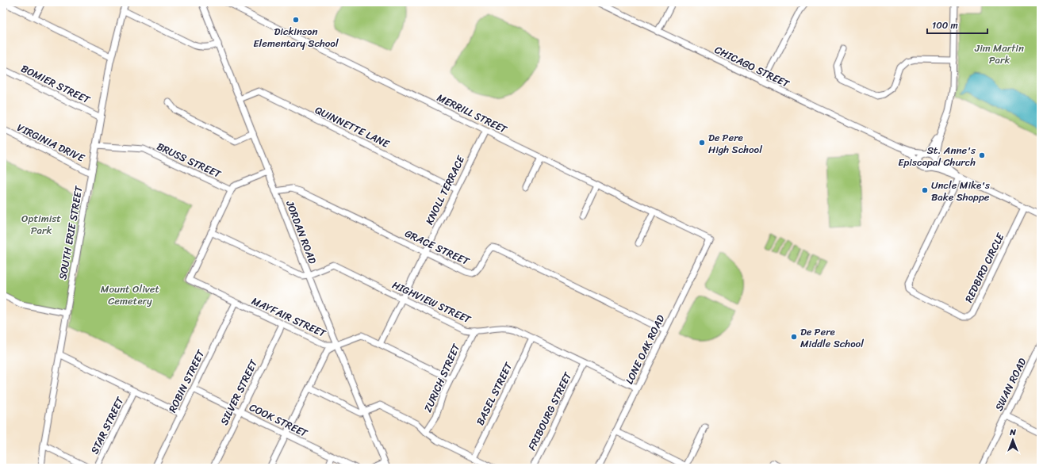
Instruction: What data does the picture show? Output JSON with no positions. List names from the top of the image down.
{
  "streets": {
    "street": [
      "CHICAGO STREET",
      "BOMIER STREET",
      "MERRILL STREET",
      "QUINNETTE LANE",
      "VIRGINIA DRIVE",
      "BRUSS STREET",
      "KNOLL TERRACE",
      "JORDAN ROAD",
      "SOUTH ERIE STREET",
      "GRACE STREET",
      "REDBIRD CIRCLE",
      "HIGHVIEW STREET",
      "MAYFAIR STREET",
      "LONE OAK ROAD",
      "ZURICH STREET",
      "ROBIN STREET",
      "SWAN ROAD",
      "SILVER STREET",
      "BASEL STREET",
      "FRIBOURG STREET",
      "COOK STREET",
      "STAR STREET"
    ]
  },
  "crossings": [
    ["BOMIER STREET", "SOUTH ERIE STREET"],
    ["MERRILL STREET", "KNOLL TERRACE"],
    ["MERRILL STREET", "LONE OAK ROAD"],
    ["QUINNETTE LANE", "KNOLL TERRACE"],
    ["QUINNETTE LANE", "JORDAN ROAD"],
    ["VIRGINIA DRIVE", "SOUTH ERIE STREET"],
    ["BRUSS STREET", "SOUTH ERIE STREET"],
    ["KNOLL TERRACE", "GRACE STREET"],
    ["KNOLL TERRACE", "HIGHVIEW STREET"],
    ["KNOLL TERRACE", "MAYFAIR STREET"],
    ["JORDAN ROAD", "GRACE STREET"],
    ["JORDAN ROAD", "HIGHVIEW STREET"],
    ["JORDAN ROAD", "MAYFAIR STREET"],
    ["GRACE STREET", "LONE OAK ROAD"],
    ["HIGHVIEW STREET", "LONE OAK ROAD"],
    ["HIGHVIEW STREET", "ZURICH STREET"],
    ["HIGHVIEW STREET", "BASEL STREET"],
    ["HIGHVIEW STREET", "FRIBOURG STREET"],
    ["MAYFAIR STREET", "ZURICH STREET"],
    ["MAYFAIR STREET", "ROBIN STREET"],
    ["MAYFAIR STREET", "SILVER STREET"],
    ["ROBIN STREET", "COOK STREET"],
    ["SILVER STREET", "COOK STREET"]
  ],
  "parks": ["Jim Martin Park", "Optimist Park", "Mount Olivet Cemetery"],
  "places": [
    "Dickinson Elementary School",
    "De Pere High School",
    "St. Anne's Episcopal Church",
    "Uncle Mike's Bake Shoppe",
    "De Pere Middle School"
  ],
  "scale_bar": "100 m",
  "north": "top"
}
